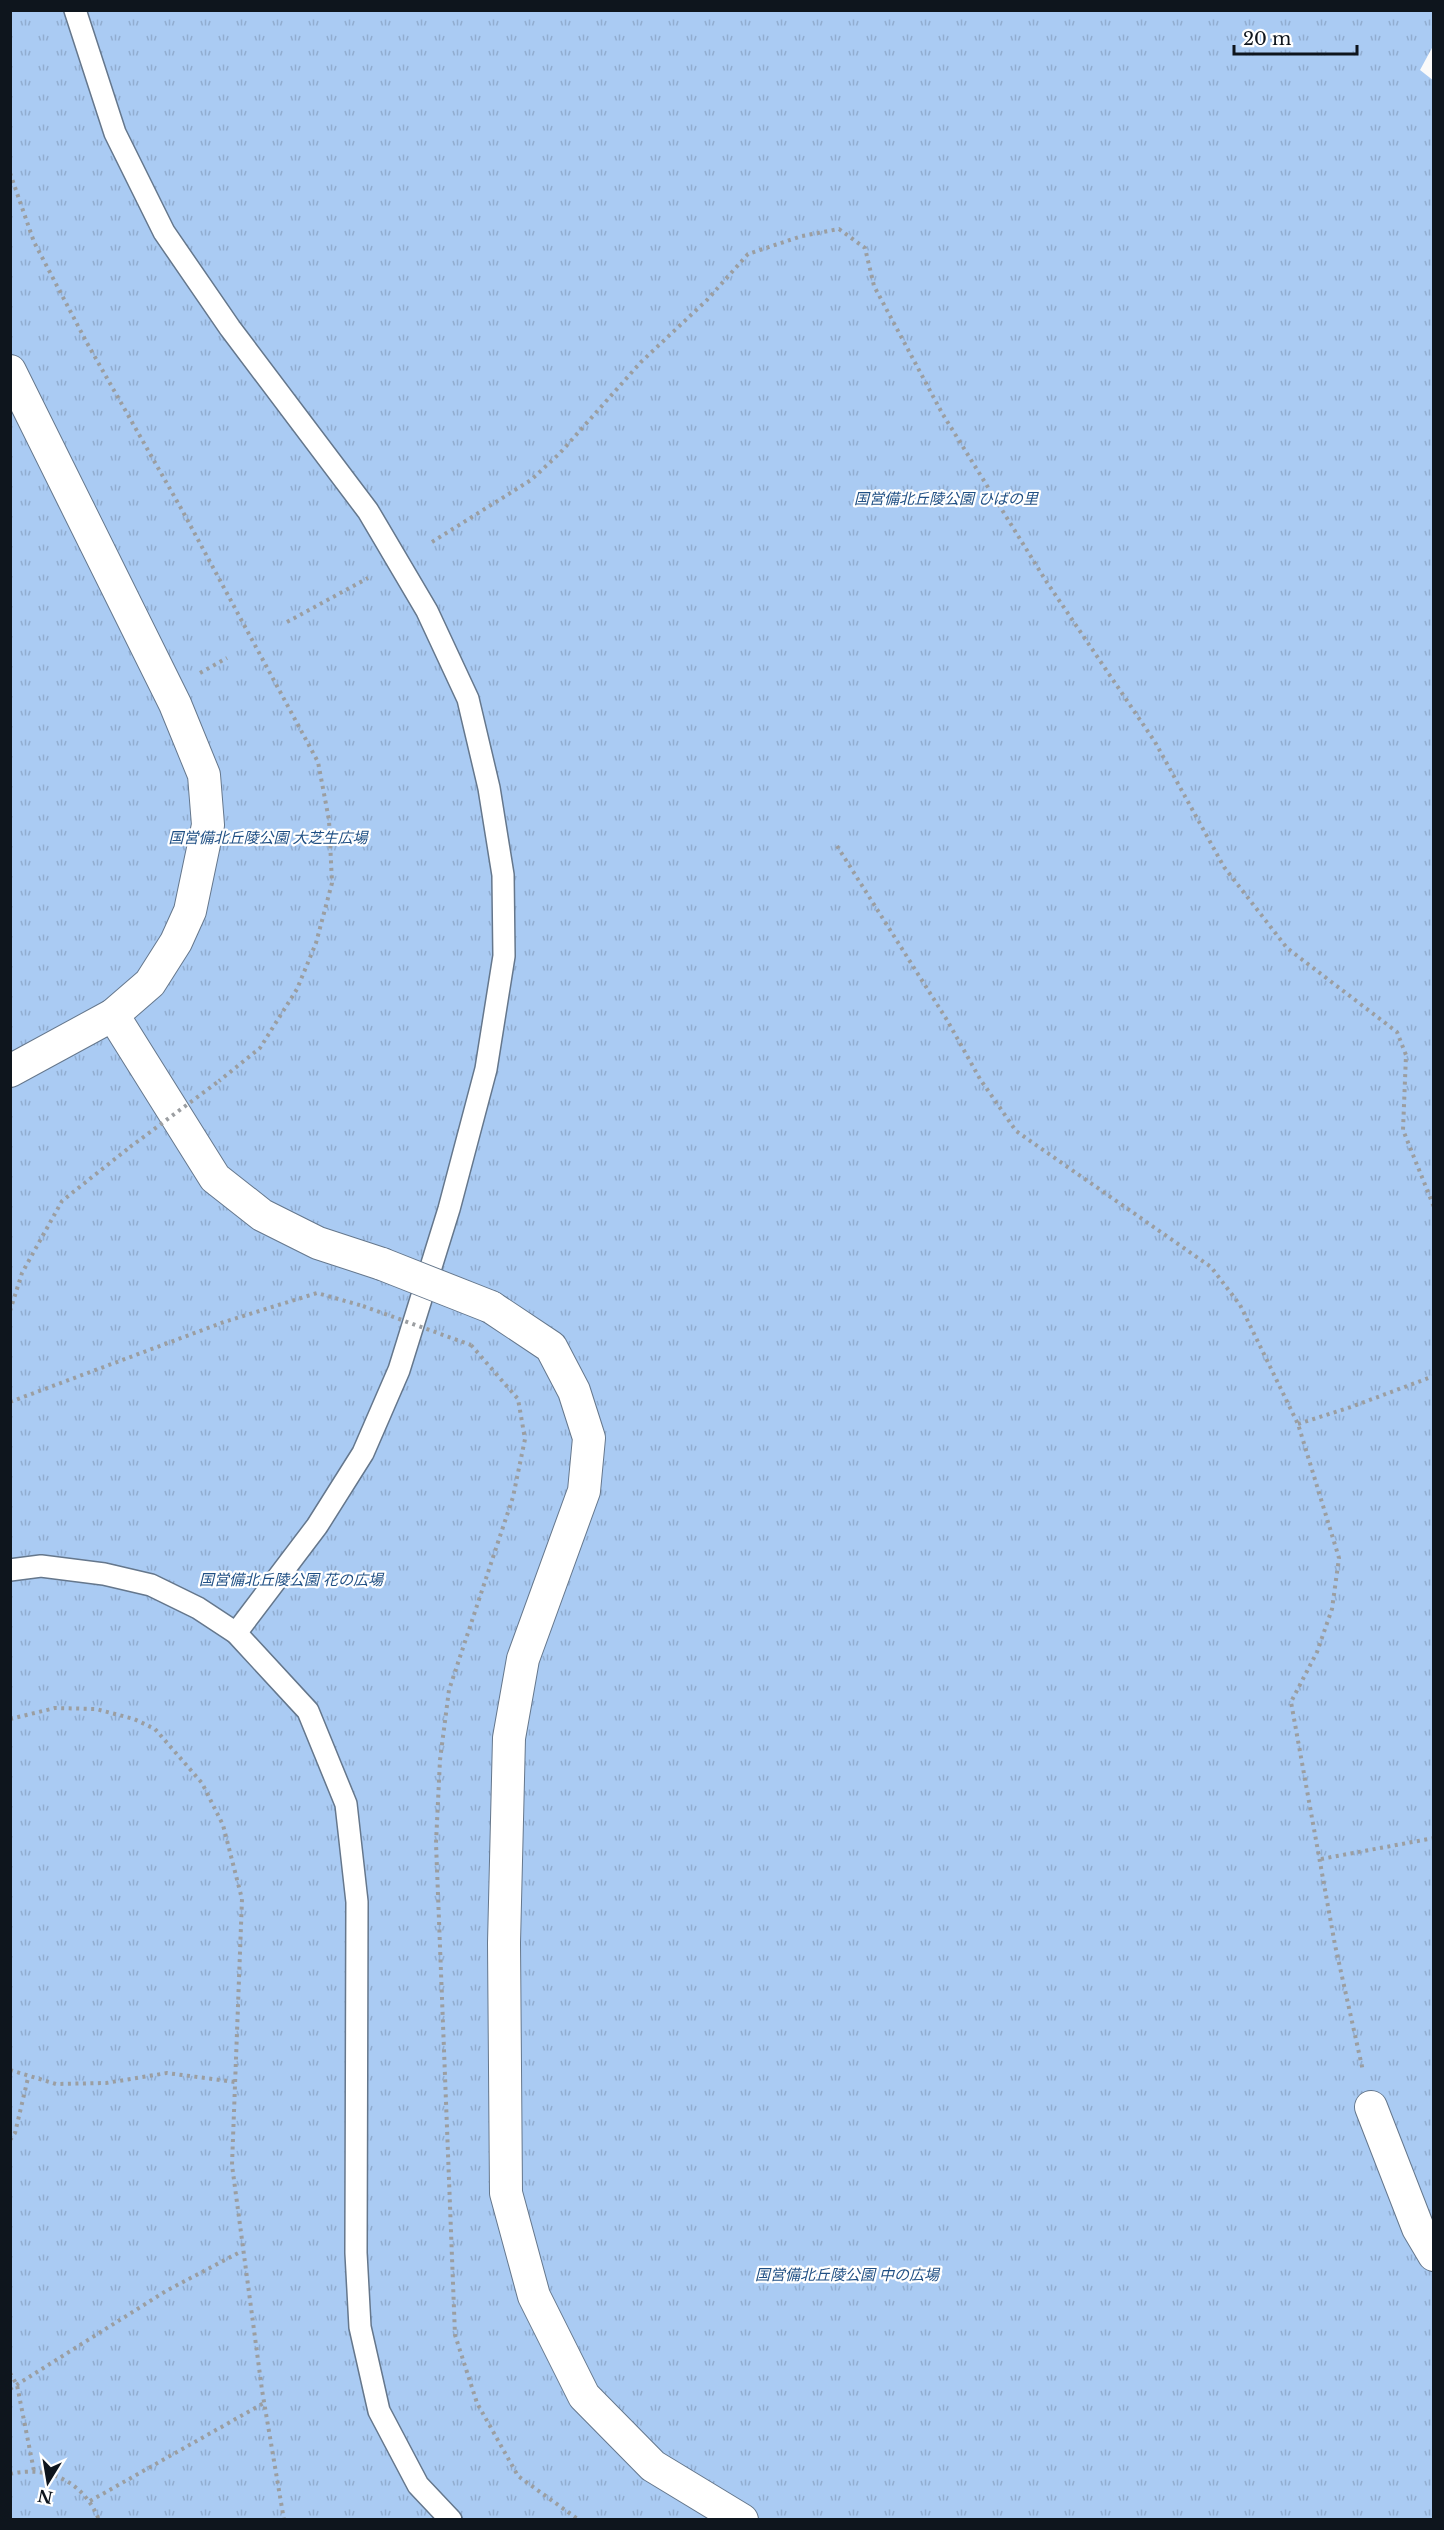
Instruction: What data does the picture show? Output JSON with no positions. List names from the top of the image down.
{
  "parks": [
    "国営備北丘陵公園 ひばの里",
    "国営備北丘陵公園 大芝生広場",
    "国営備北丘陵公園 花の広場",
    "国営備北丘陵公園 中の広場"
  ],
  "scale_bar": "20 m",
  "north": "bottom"
}
